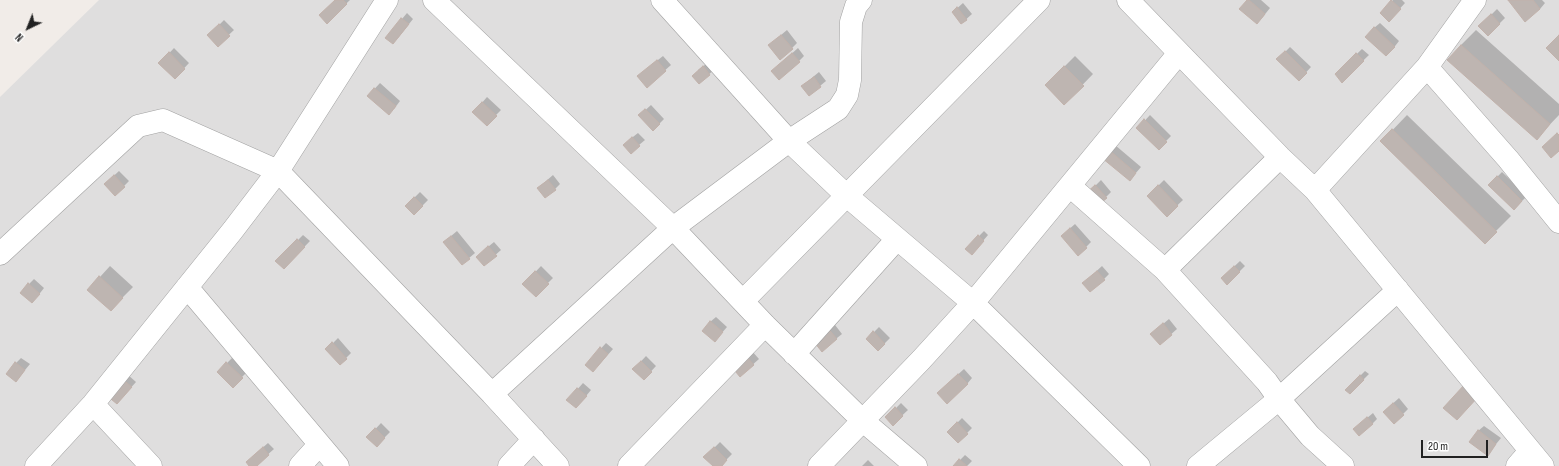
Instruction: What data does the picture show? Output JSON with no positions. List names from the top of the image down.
{
  "scale_bar": "20 m",
  "north": "bottom left"
}
